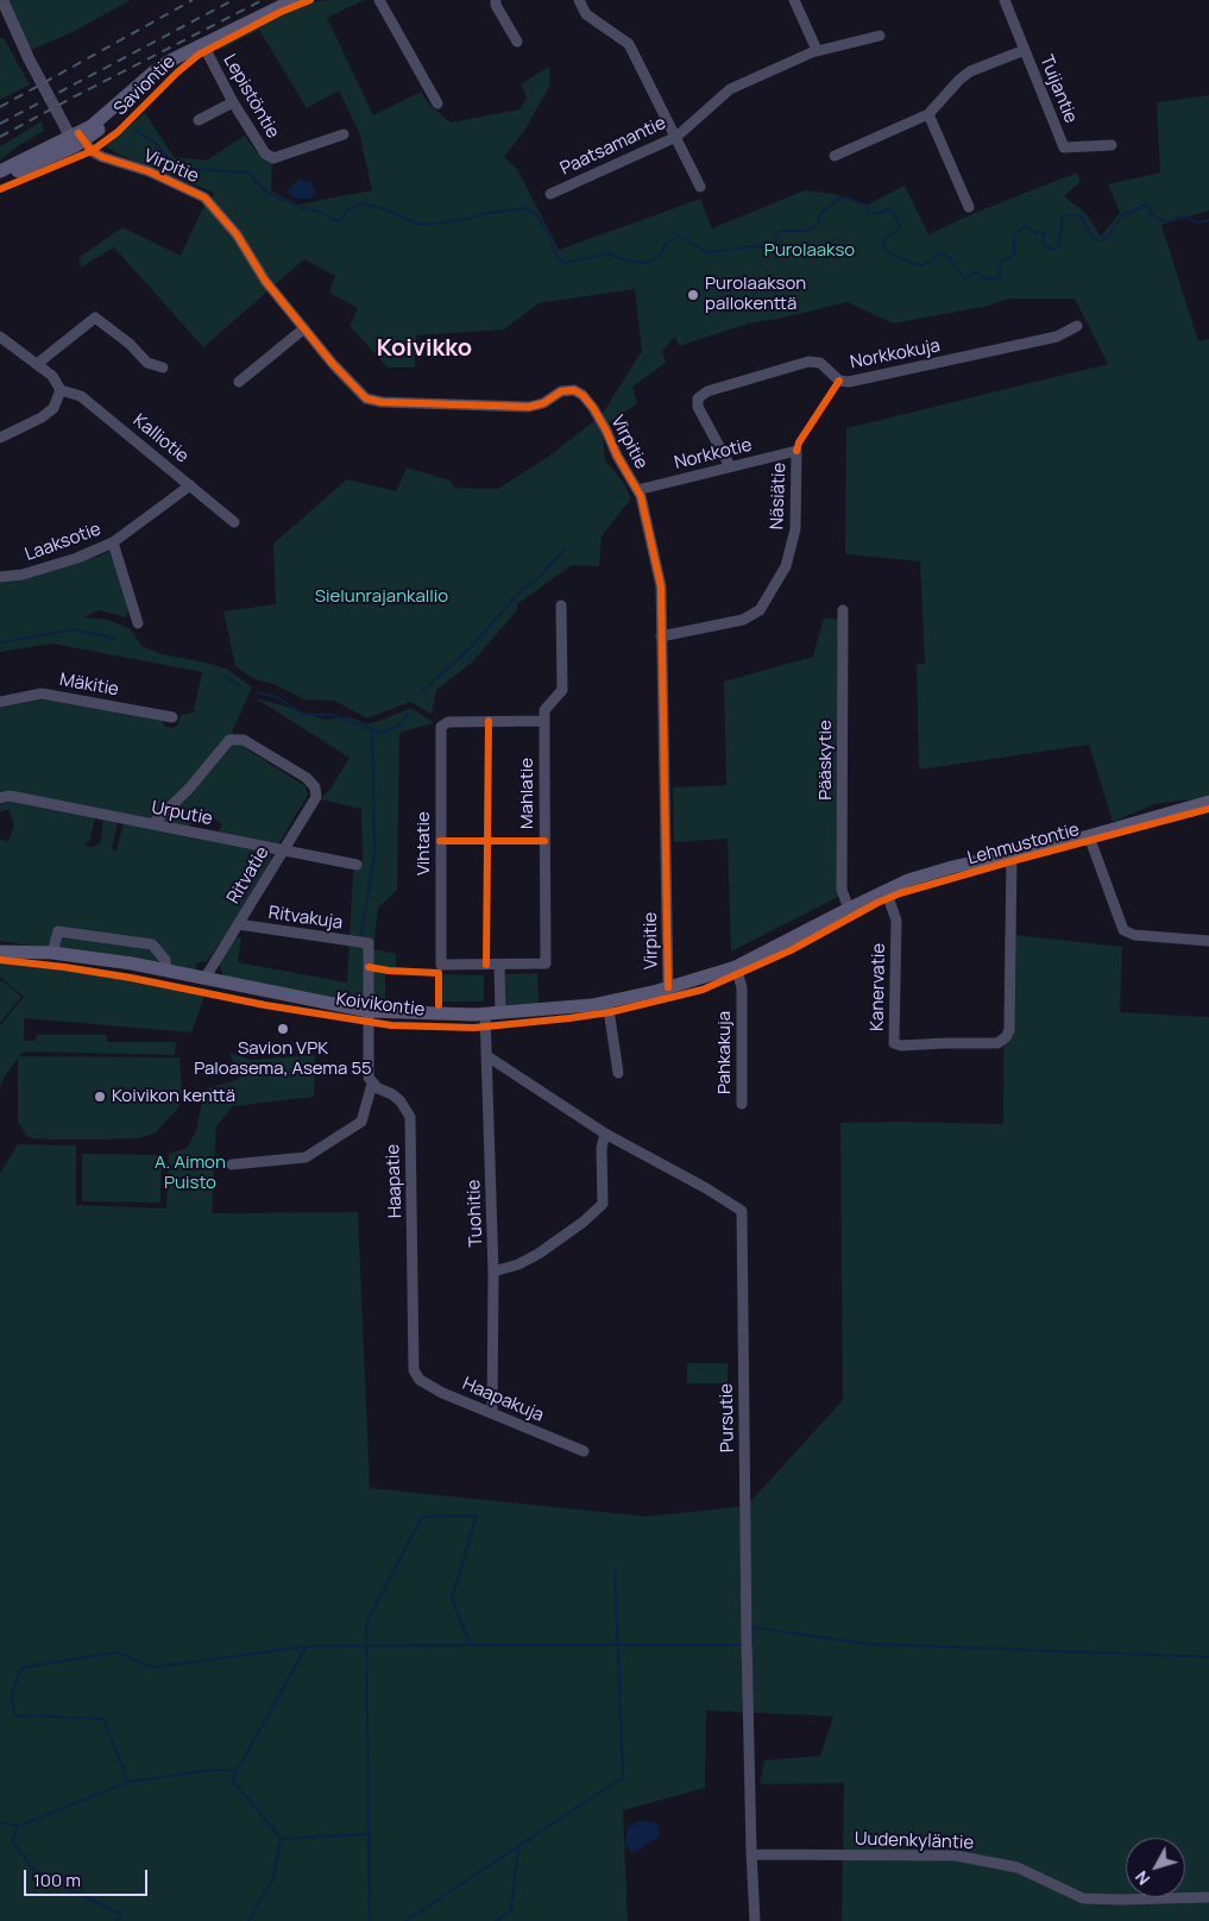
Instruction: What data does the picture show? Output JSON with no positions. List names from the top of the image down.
{
  "streets": {
    "main road": ["Saviontie", "Lehmustontie", "Koivikontie"],
    "street": [
      "Tuijantie",
      "Lepistöntie",
      "Paatsamantie",
      "Virpitie",
      "Norkkokuja",
      "Kalliotie",
      "Norkkotie",
      "Näsiätie",
      "Laaksotie",
      "Mäkitie",
      "Pääskytie",
      "Mahlatie",
      "Urputie",
      "Vihtatie",
      "Ritvatie",
      "Ritvakuja",
      "Kanervatie",
      "Pahkakuja",
      "Haapatie",
      "Tuohitie",
      "Haapakuja",
      "Pursutie",
      "Uudenkyläntie"
    ]
  },
  "crossings": [
    ["Saviontie", "Lepistöntie"],
    ["Saviontie", "Virpitie"],
    ["Virpitie", "Norkkotie"],
    ["Virpitie", "Näsiätie"],
    ["Virpitie", "Koivikontie"],
    ["Norkkokuja", "Norkkotie"],
    ["Kalliotie", "Laaksotie"],
    ["Norkkotie", "Näsiätie"],
    ["Pääskytie", "Lehmustontie"],
    ["Pääskytie", "Koivikontie"],
    ["Mahlatie", "Vihtatie"],
    ["Urputie", "Ritvatie"],
    ["Lehmustontie", "Kanervatie"],
    ["Lehmustontie", "Koivikontie"],
    ["Ritvatie", "Ritvakuja"],
    ["Ritvatie", "Koivikontie"],
    ["Ritvakuja", "Koivikontie"],
    ["Koivikontie", "Pahkakuja"],
    ["Koivikontie", "Tuohitie"],
    ["Haapatie", "Haapakuja"],
    ["Tuohitie", "Haapakuja"],
    ["Tuohitie", "Pursutie"],
    ["Pursutie", "Uudenkyläntie"]
  ],
  "districts": ["Koivikko"],
  "parks": ["Purolaakso", "Sielunrajankallio", "A. Aimon Puisto"],
  "places": ["Purolaakson pallokenttä", "Savion VPK Paloasema, Asema 55", "Koivikon kenttä"],
  "scale_bar": "100 m",
  "north": "bottom left"
}
